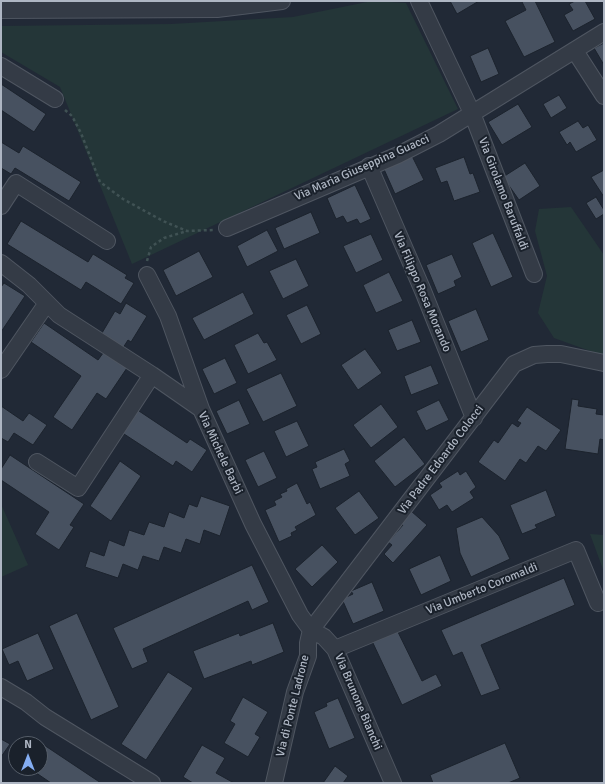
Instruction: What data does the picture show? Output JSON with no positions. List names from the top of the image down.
{
  "streets": {
    "street": [
      "Via Maria Giuseppina Guacci",
      "Via Girolamo Baruffaldi",
      "Via Filippo Rosa Morando",
      "Via Michele Barbi",
      "Via Padre Edoardo Colocci",
      "Via Umberto Coromaldi",
      "Via Brunone Bianchi",
      "Via di Ponte Ladrone"
    ]
  },
  "crossings": [
    ["Via Maria Giuseppina Guacci", "Via Girolamo Baruffaldi"],
    ["Via Maria Giuseppina Guacci", "Via Filippo Rosa Morando"],
    ["Via Filippo Rosa Morando", "Via Padre Edoardo Colocci"],
    ["Via Michele Barbi", "Via Padre Edoardo Colocci"],
    ["Via Michele Barbi", "Via Brunone Bianchi"],
    ["Via Michele Barbi", "Via di Ponte Ladrone"],
    ["Via Padre Edoardo Colocci", "Via Brunone Bianchi"],
    ["Via Padre Edoardo Colocci", "Via di Ponte Ladrone"],
    ["Via Umberto Coromaldi", "Via Brunone Bianchi"],
    ["Via Brunone Bianchi", "Via di Ponte Ladrone"]
  ],
  "north": "top"
}
